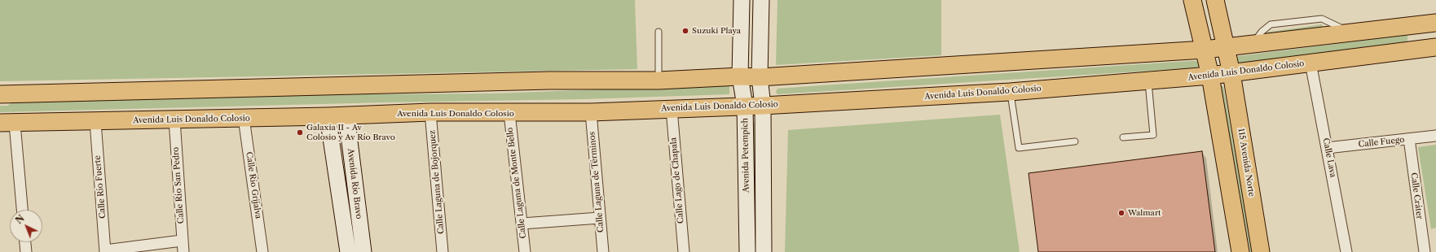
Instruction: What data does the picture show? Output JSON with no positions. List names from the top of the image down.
{
  "streets": {
    "main road": [
      "Avenida Luis Donaldo Colosio",
      "Avenida Petempich",
      "115 Avenida Norte",
      "Avenida Río Bravo"
    ],
    "street": [
      "Calle Fuego",
      "Calle Lava",
      "Calle Lago de Chapala",
      "Calle Laguna de Bojorquez",
      "Calle Laguna de Términos",
      "Calle Laguna de Monte Bello",
      "Calle Río San Pedro",
      "Calle Río Grijalva",
      "Calle Río Fuerte",
      "Calle Cráter"
    ]
  },
  "crossings": [
    ["Avenida Luis Donaldo Colosio", "Avenida Petempich"],
    ["Avenida Luis Donaldo Colosio", "Calle Lava"],
    ["Avenida Luis Donaldo Colosio", "115 Avenida Norte"],
    ["Avenida Luis Donaldo Colosio", "Calle Lago de Chapala"],
    ["Avenida Luis Donaldo Colosio", "Calle Laguna de Bojorquez"],
    ["Avenida Luis Donaldo Colosio", "Calle Laguna de Términos"],
    ["Avenida Luis Donaldo Colosio", "Calle Laguna de Monte Bello"],
    ["Avenida Luis Donaldo Colosio", "Avenida Río Bravo"],
    ["Avenida Luis Donaldo Colosio", "Calle Río San Pedro"],
    ["Avenida Luis Donaldo Colosio", "Calle Río Grijalva"],
    ["Avenida Luis Donaldo Colosio", "Calle Río Fuerte"],
    ["Calle Fuego", "Calle Lava"],
    ["Calle Fuego", "Calle Cráter"]
  ],
  "places": ["Suzuki Playa", "Galaxia II - Av Colosio y Av Río Bravo", "Walmart"],
  "north": "top left"
}
